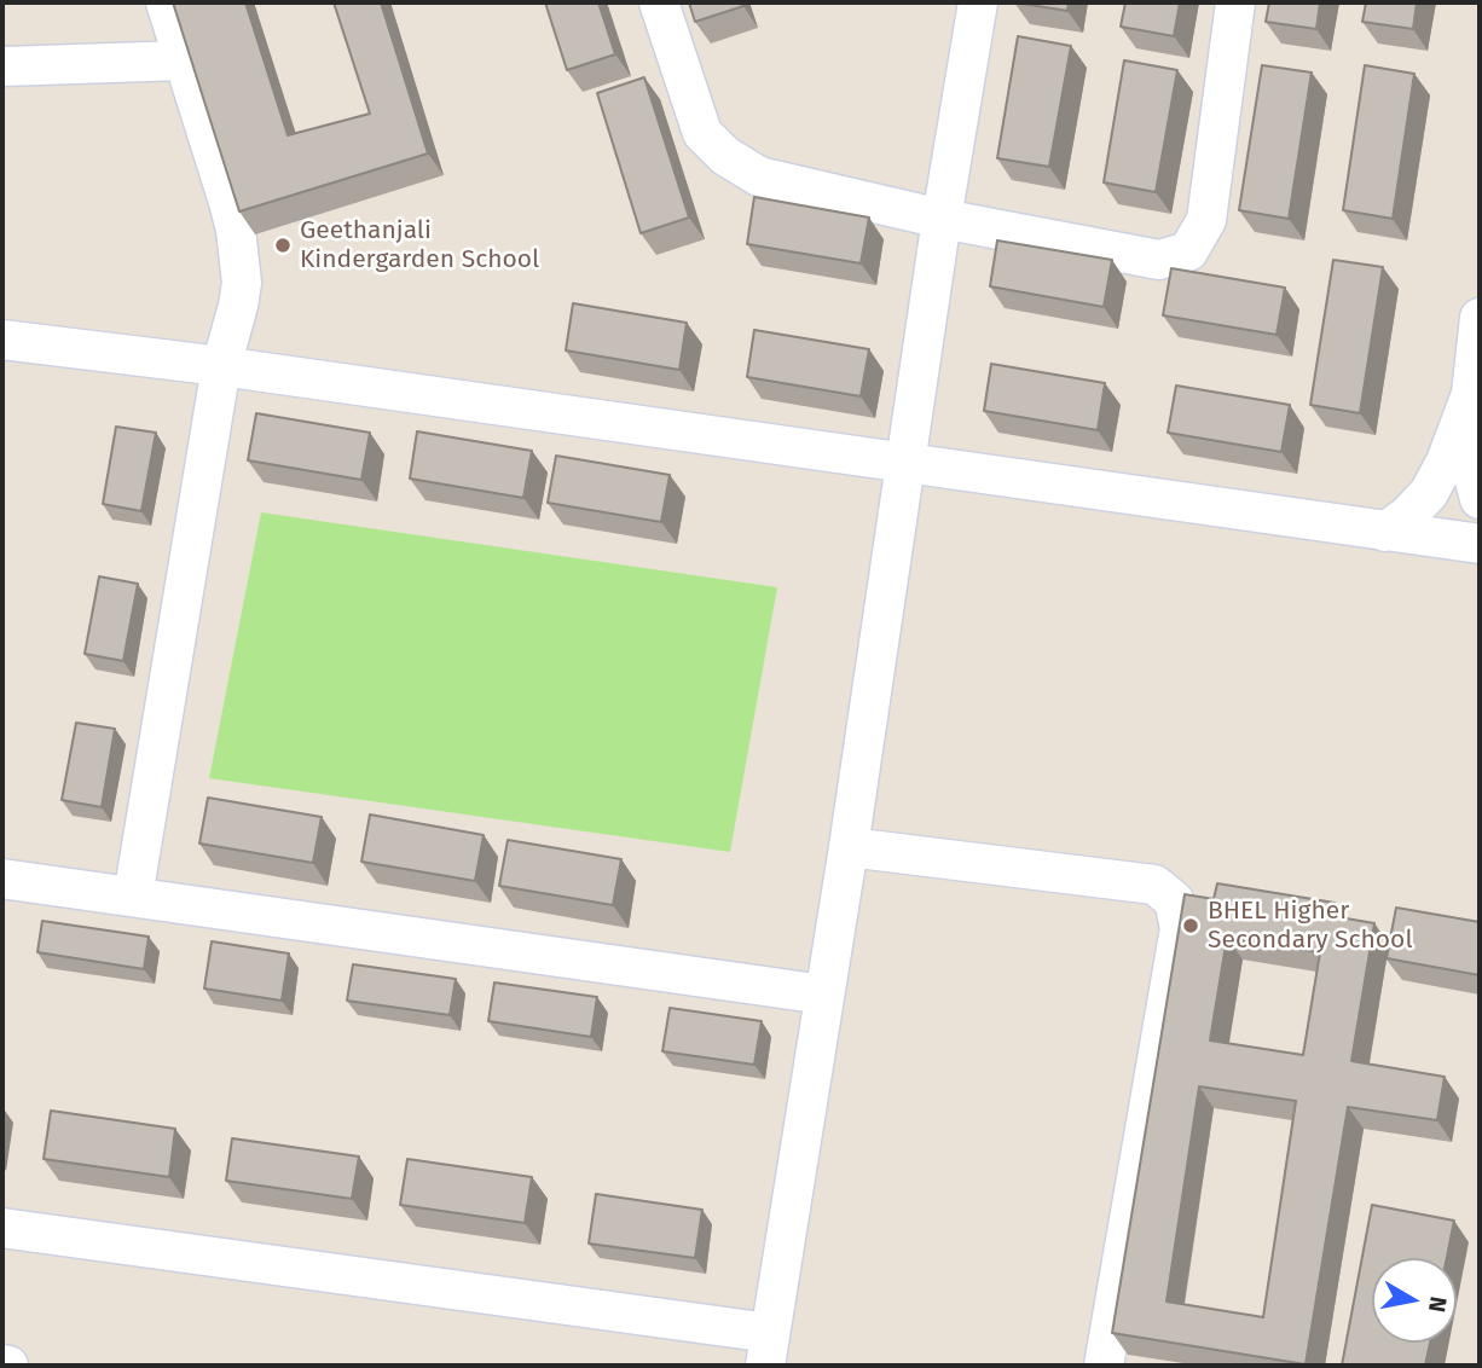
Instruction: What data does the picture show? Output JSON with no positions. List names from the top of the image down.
{
  "places": ["Geethanjali Kindergarden School", "BHEL Higher Secondary School"],
  "north": "right"
}
